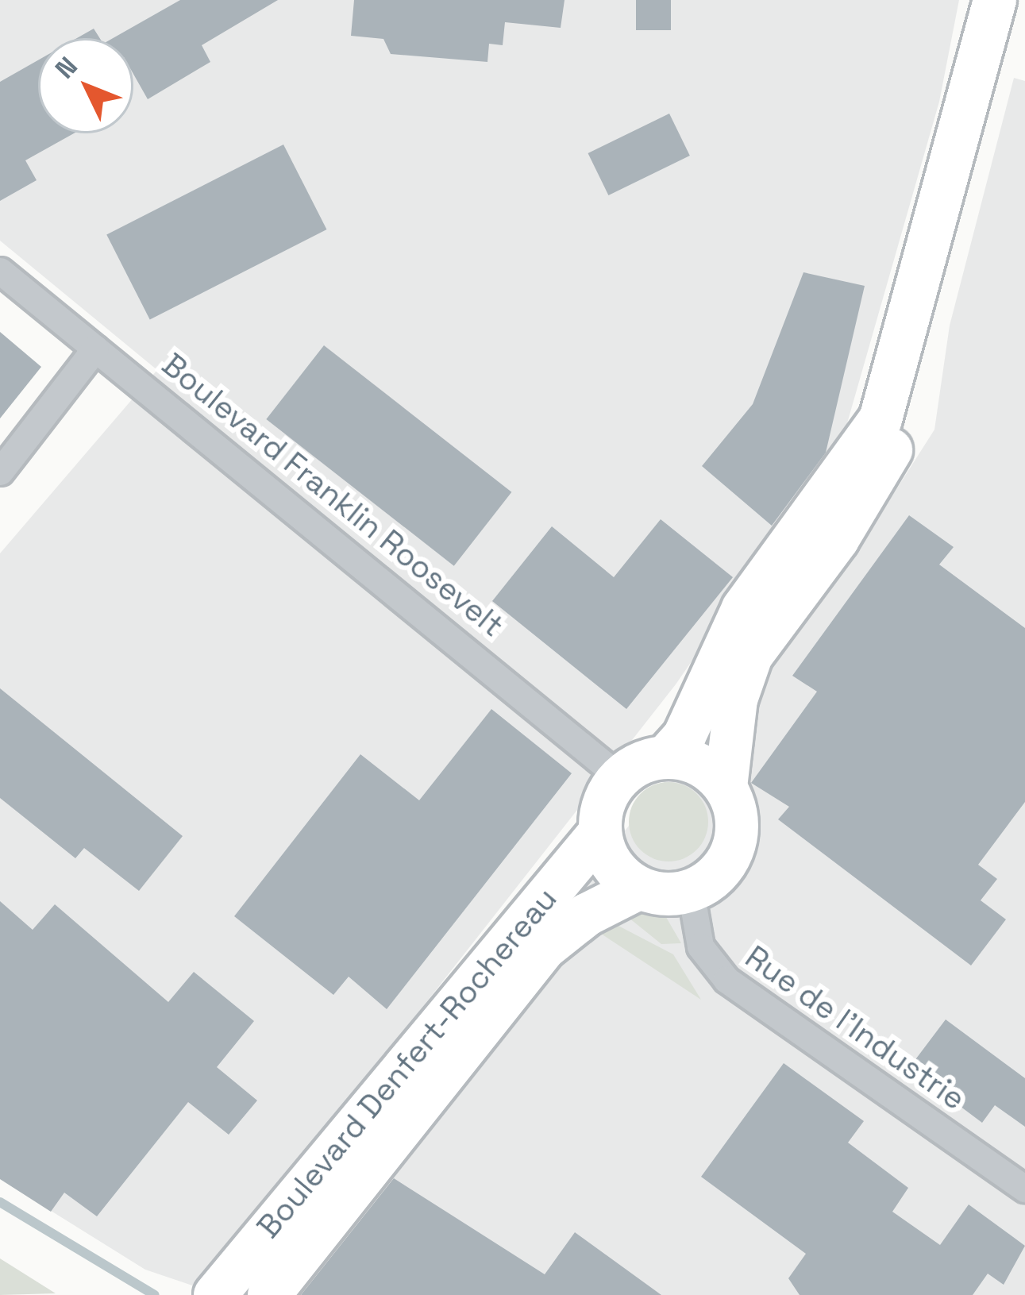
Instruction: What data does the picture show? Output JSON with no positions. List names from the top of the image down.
{
  "streets": {
    "main road": ["Boulevard Denfert-Rochereau"],
    "street": ["Boulevard Franklin Roosevelt", "Rue de l'Industrie"]
  },
  "crossings": [
    ["Boulevard Franklin Roosevelt", "Rue de l'Industrie"],
    ["Boulevard Franklin Roosevelt", "Boulevard Denfert-Rochereau"],
    ["Rue de l'Industrie", "Boulevard Denfert-Rochereau"]
  ],
  "north": "top left"
}
